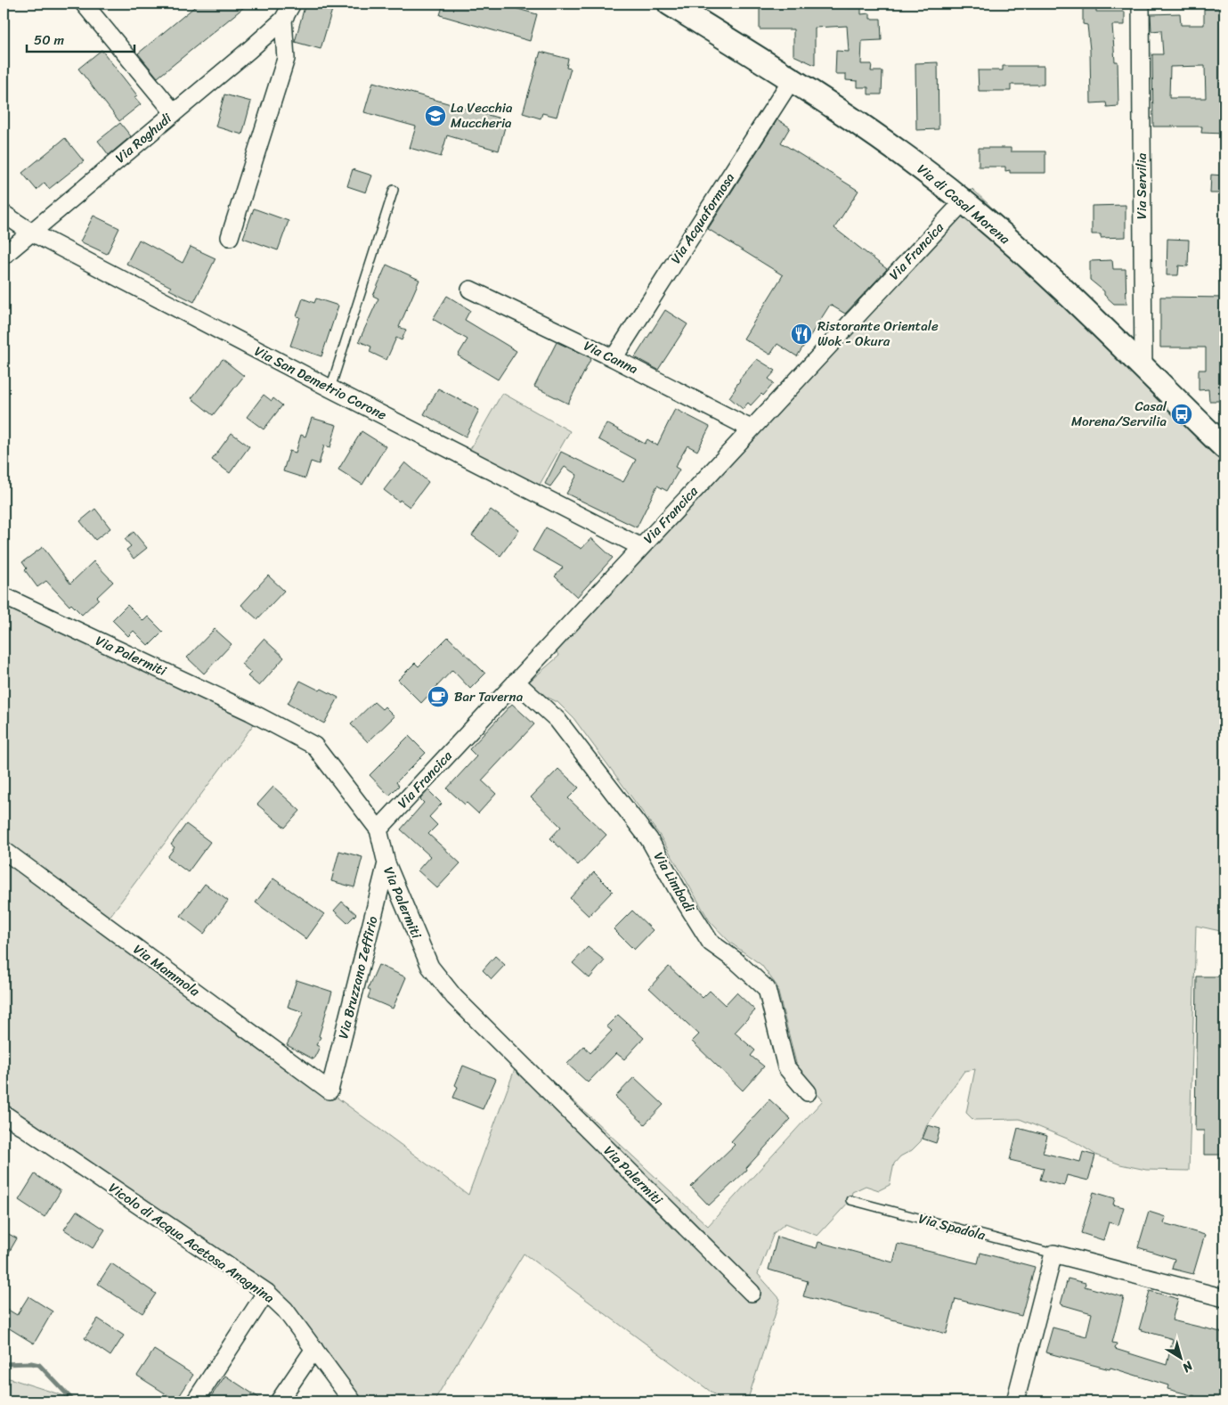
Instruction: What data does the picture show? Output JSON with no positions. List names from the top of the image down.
{
  "streets": {
    "main road": ["Via di Casal Morena"],
    "street": [
      "Via Roghudi",
      "Via Servilia",
      "Via Acquaformosa",
      "Via Francica",
      "Via Canna",
      "Via San Demetrio Corone",
      "Via Palermiti",
      "Via Limbadi",
      "Via Mammola",
      "Via Bruzzano Zeffirio",
      "Via Spadola",
      "Vicolo di Acqua Acetosa Anagnina"
    ]
  },
  "crossings": [
    ["Via Roghudi", "Via San Demetrio Corone"],
    ["Via Servilia", "Via di Casal Morena"],
    ["Via di Casal Morena", "Via Acquaformosa"],
    ["Via di Casal Morena", "Via Francica"],
    ["Via Acquaformosa", "Via Canna"],
    ["Via Francica", "Via Canna"],
    ["Via Francica", "Via San Demetrio Corone"],
    ["Via Francica", "Via Palermiti"],
    ["Via Francica", "Via Limbadi"],
    ["Via Palermiti", "Via Bruzzano Zeffirio"],
    ["Via Mammola", "Via Bruzzano Zeffirio"]
  ],
  "places": {
    "school or university": ["La Vecchia Muccheria"],
    "restaurant": ["Ristorante Orientale Wok - Okura"],
    "bus stop": ["Casal Morena/Servilia"],
    "cafe": ["Bar Taverna"]
  },
  "scale_bar": "50 m",
  "north": "bottom right"
}
